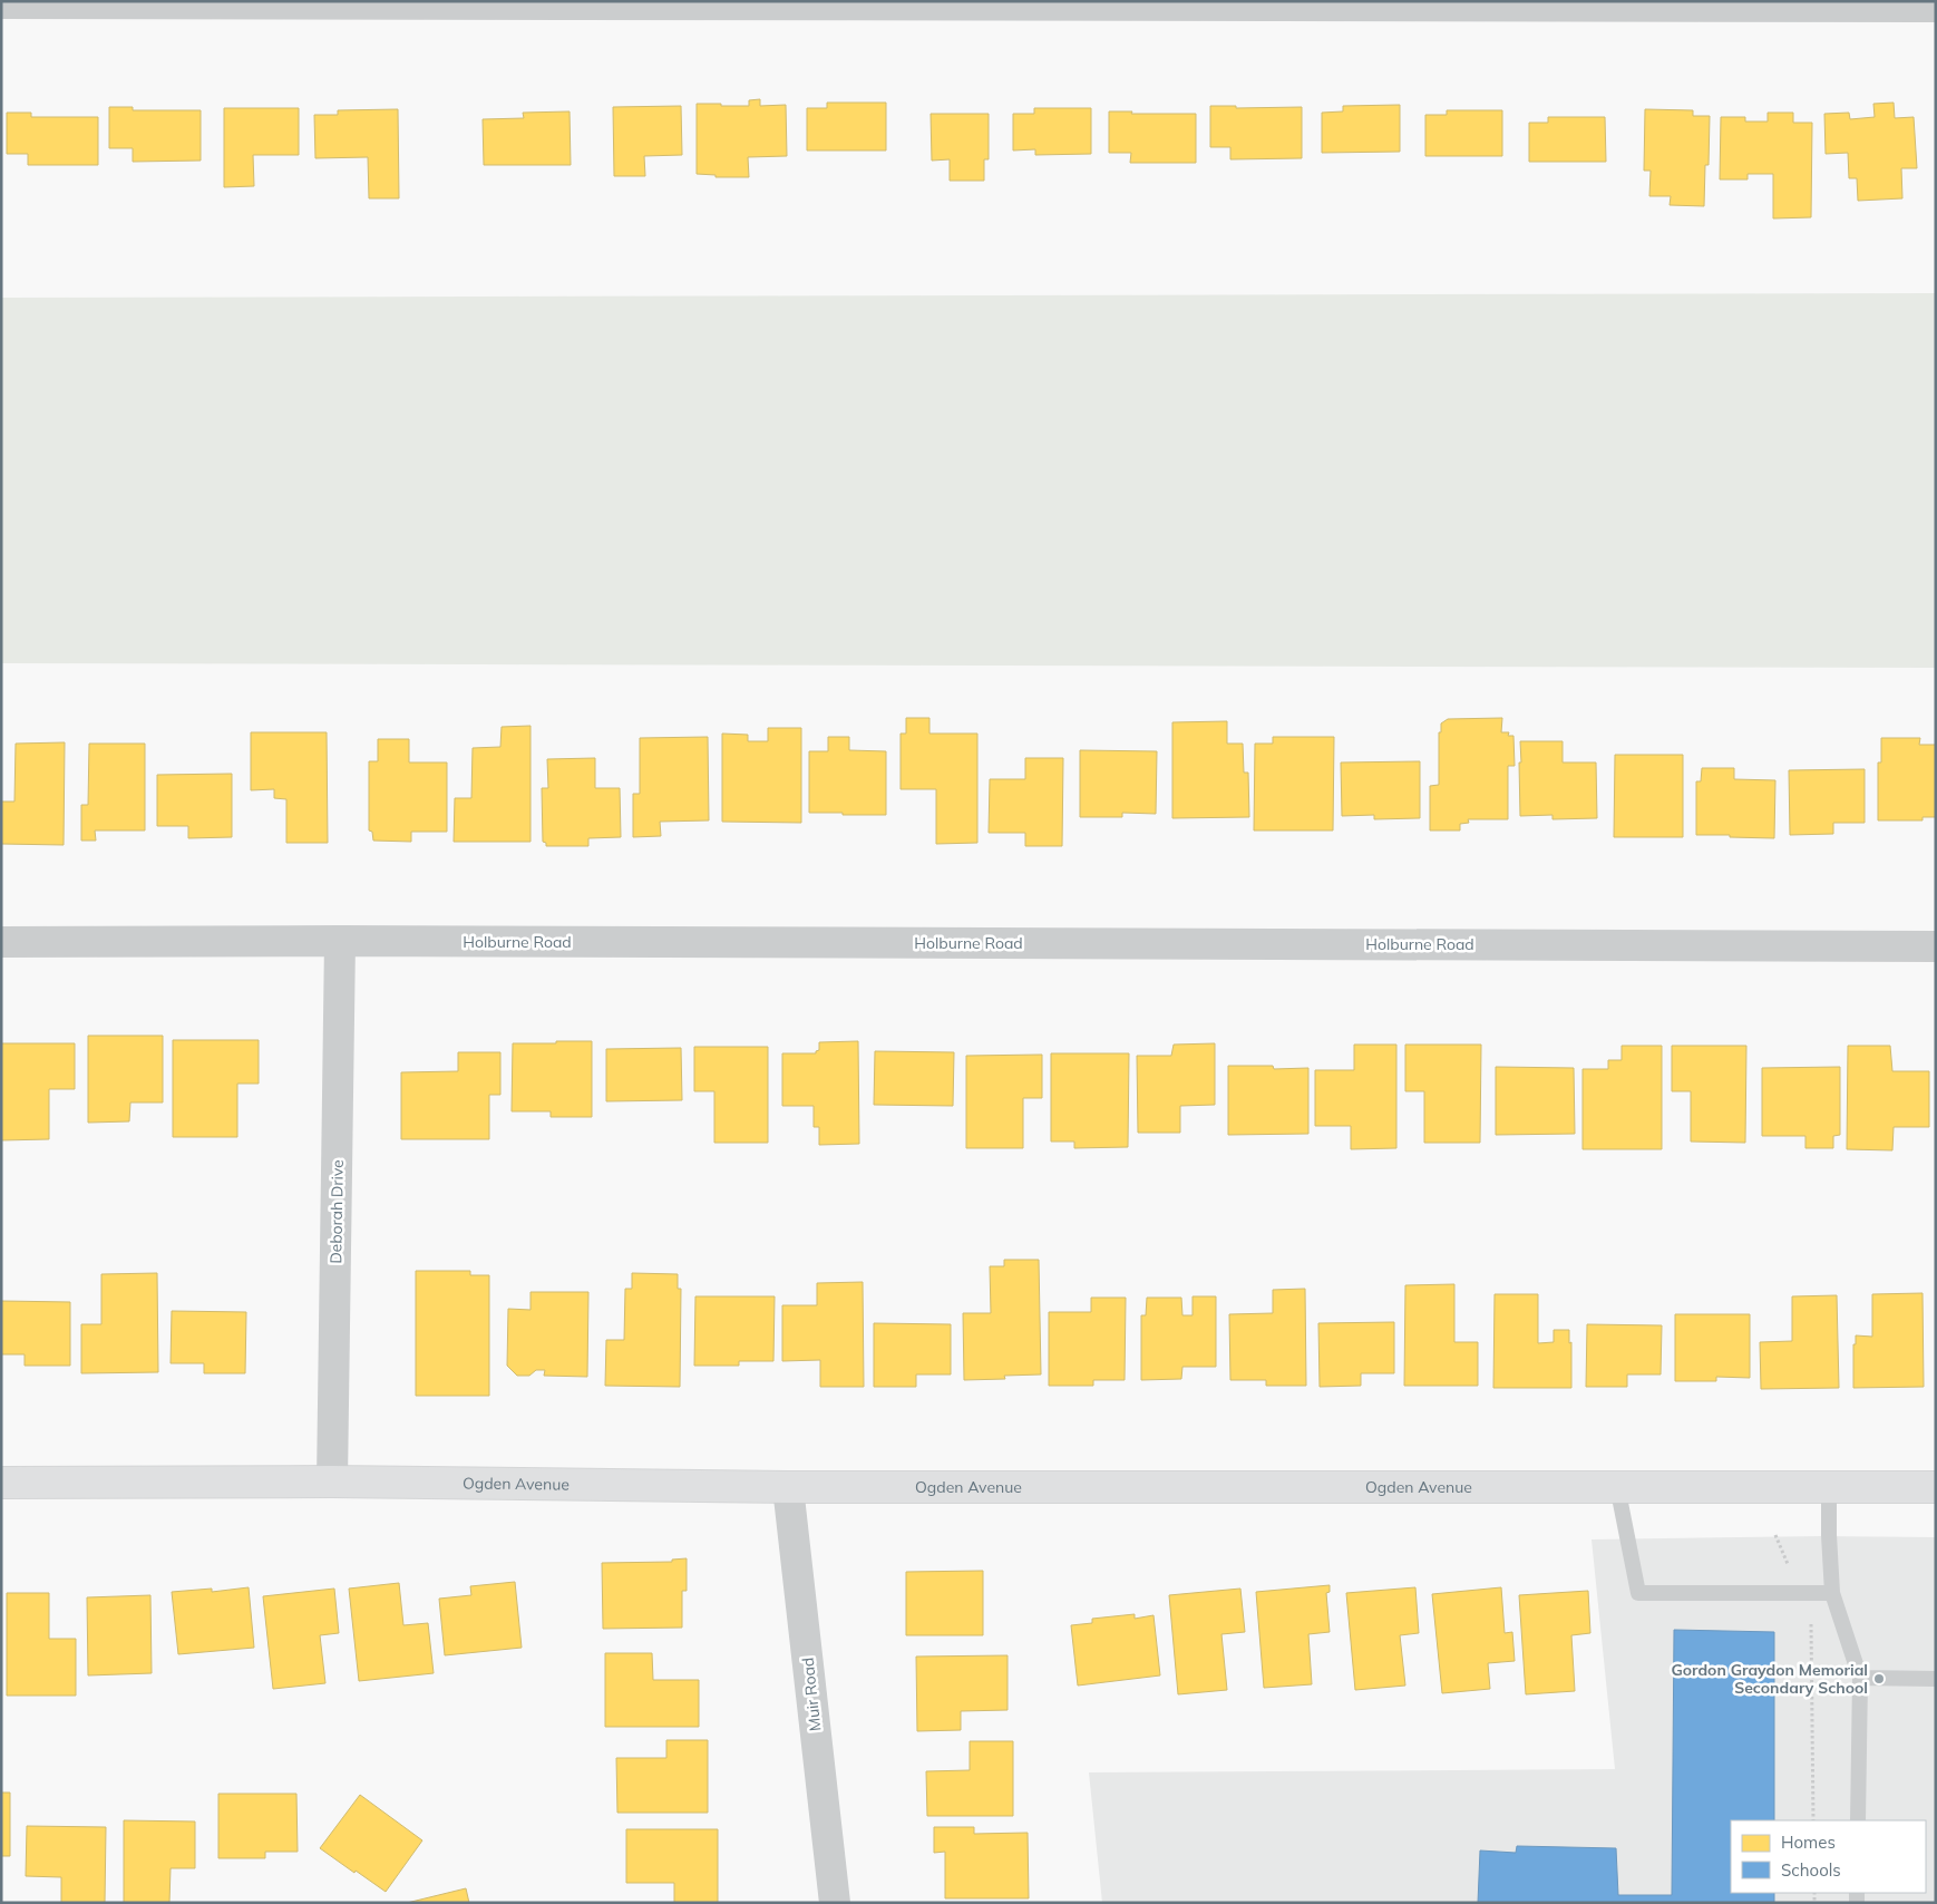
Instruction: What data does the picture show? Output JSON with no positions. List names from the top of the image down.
{
  "streets": {
    "street": [
      "Holburne Road",
      "Deborah Drive",
      "Ogden Avenue",
      "Muir Road"
    ]
  },
  "crossings": [
    ["Holburne Road", "Deborah Drive"],
    ["Deborah Drive", "Ogden Avenue"],
    ["Ogden Avenue", "Muir Road"]
  ],
  "places": ["Gordon Graydon Memorial Secondary School"],
  "legend": ["Homes", "Schools"]
}
